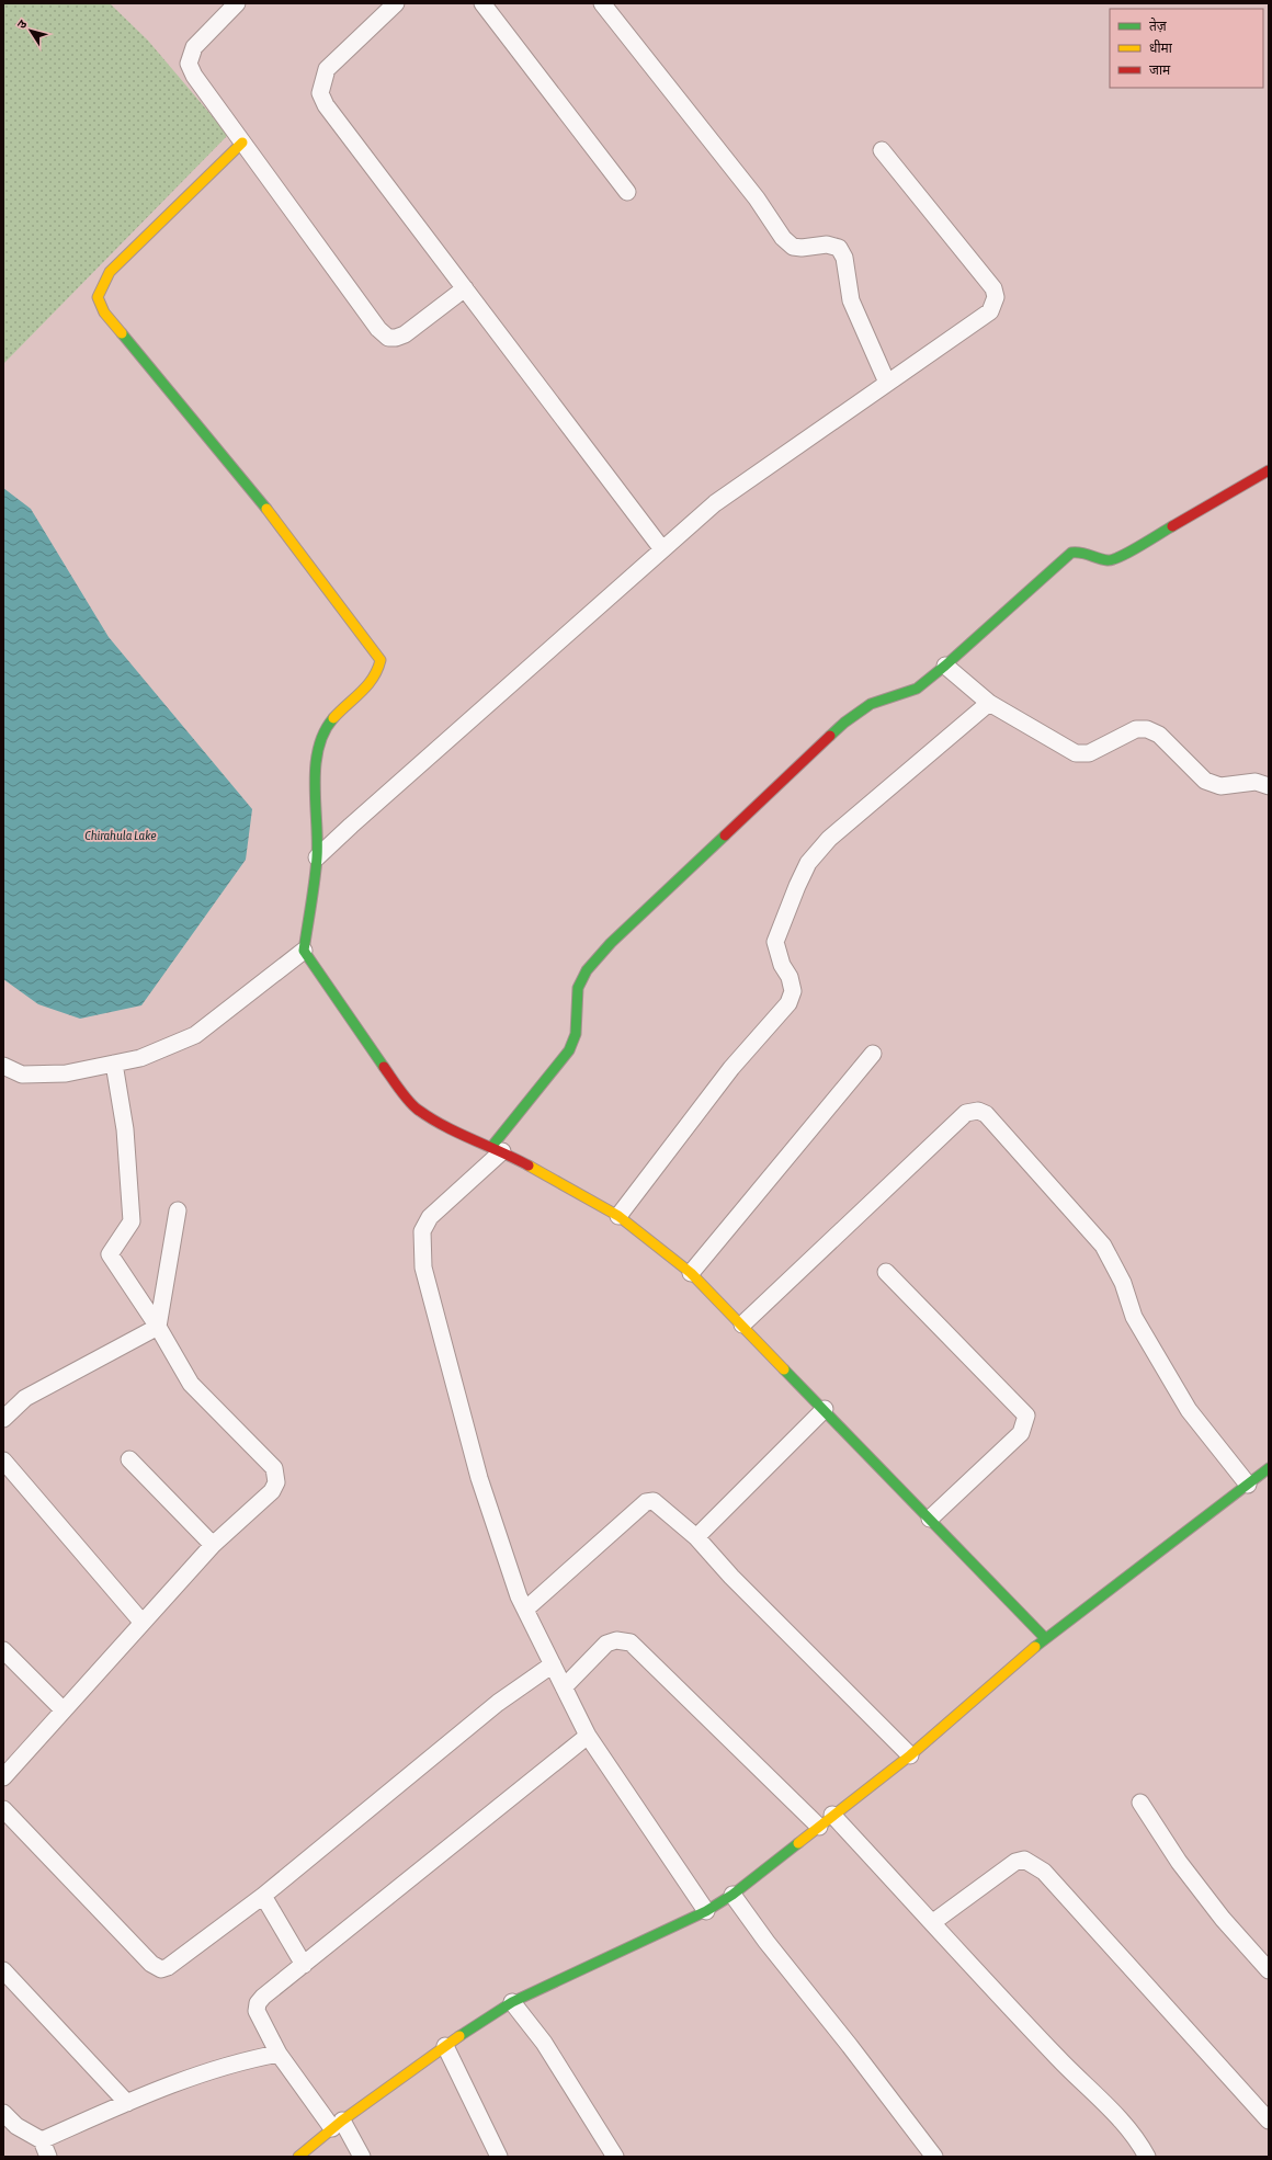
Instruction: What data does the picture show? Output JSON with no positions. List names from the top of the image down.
{
  "water": ["Chirahula Lake"],
  "legend": ["तेज़", "धीमा", "जाम"],
  "north": "top left"
}
